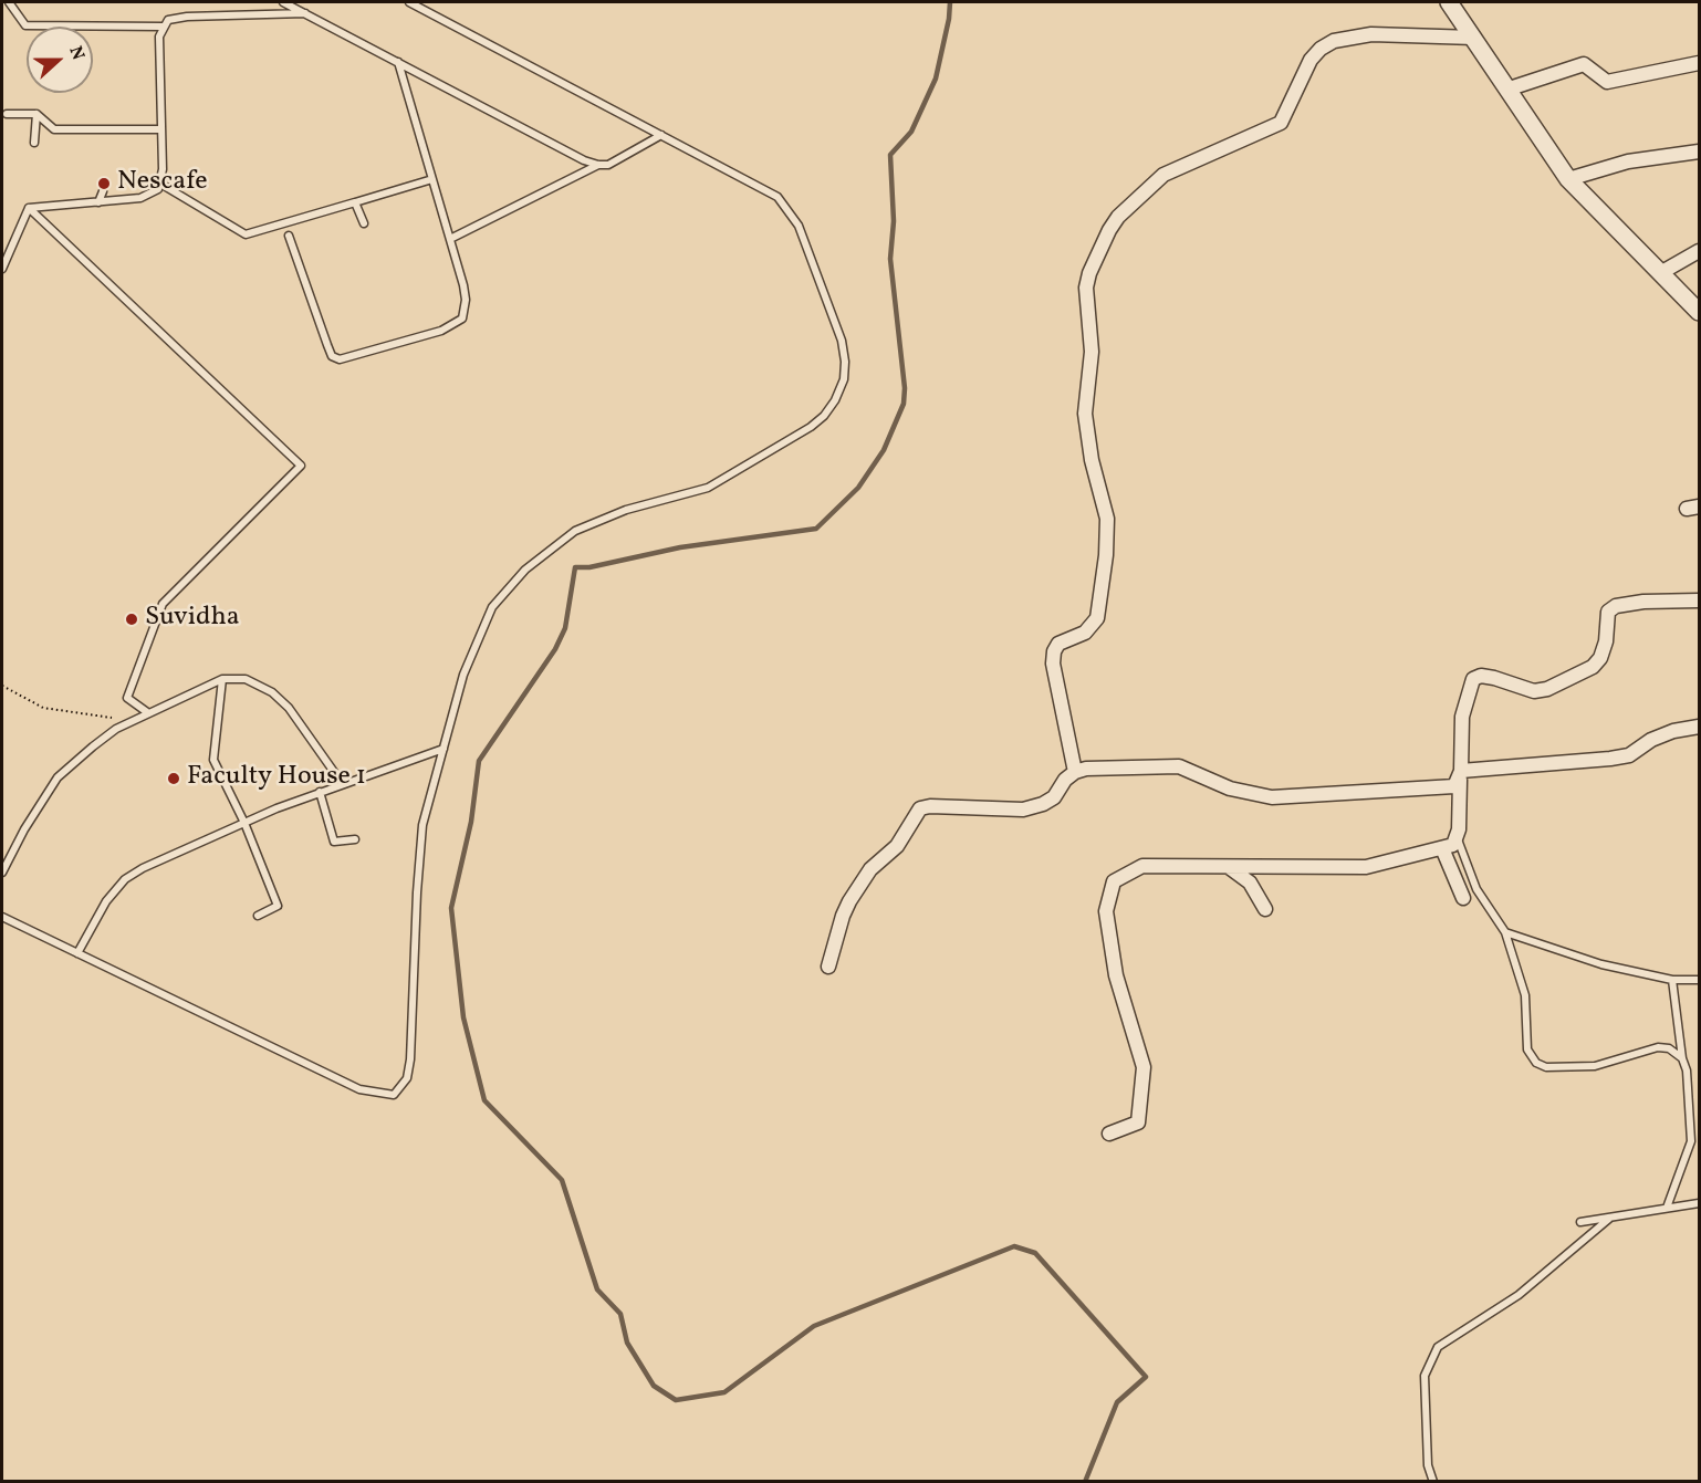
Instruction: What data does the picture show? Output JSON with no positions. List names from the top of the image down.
{
  "places": ["Nescafe", "Suvidha", "Faculty House 1"],
  "north": "right"
}
